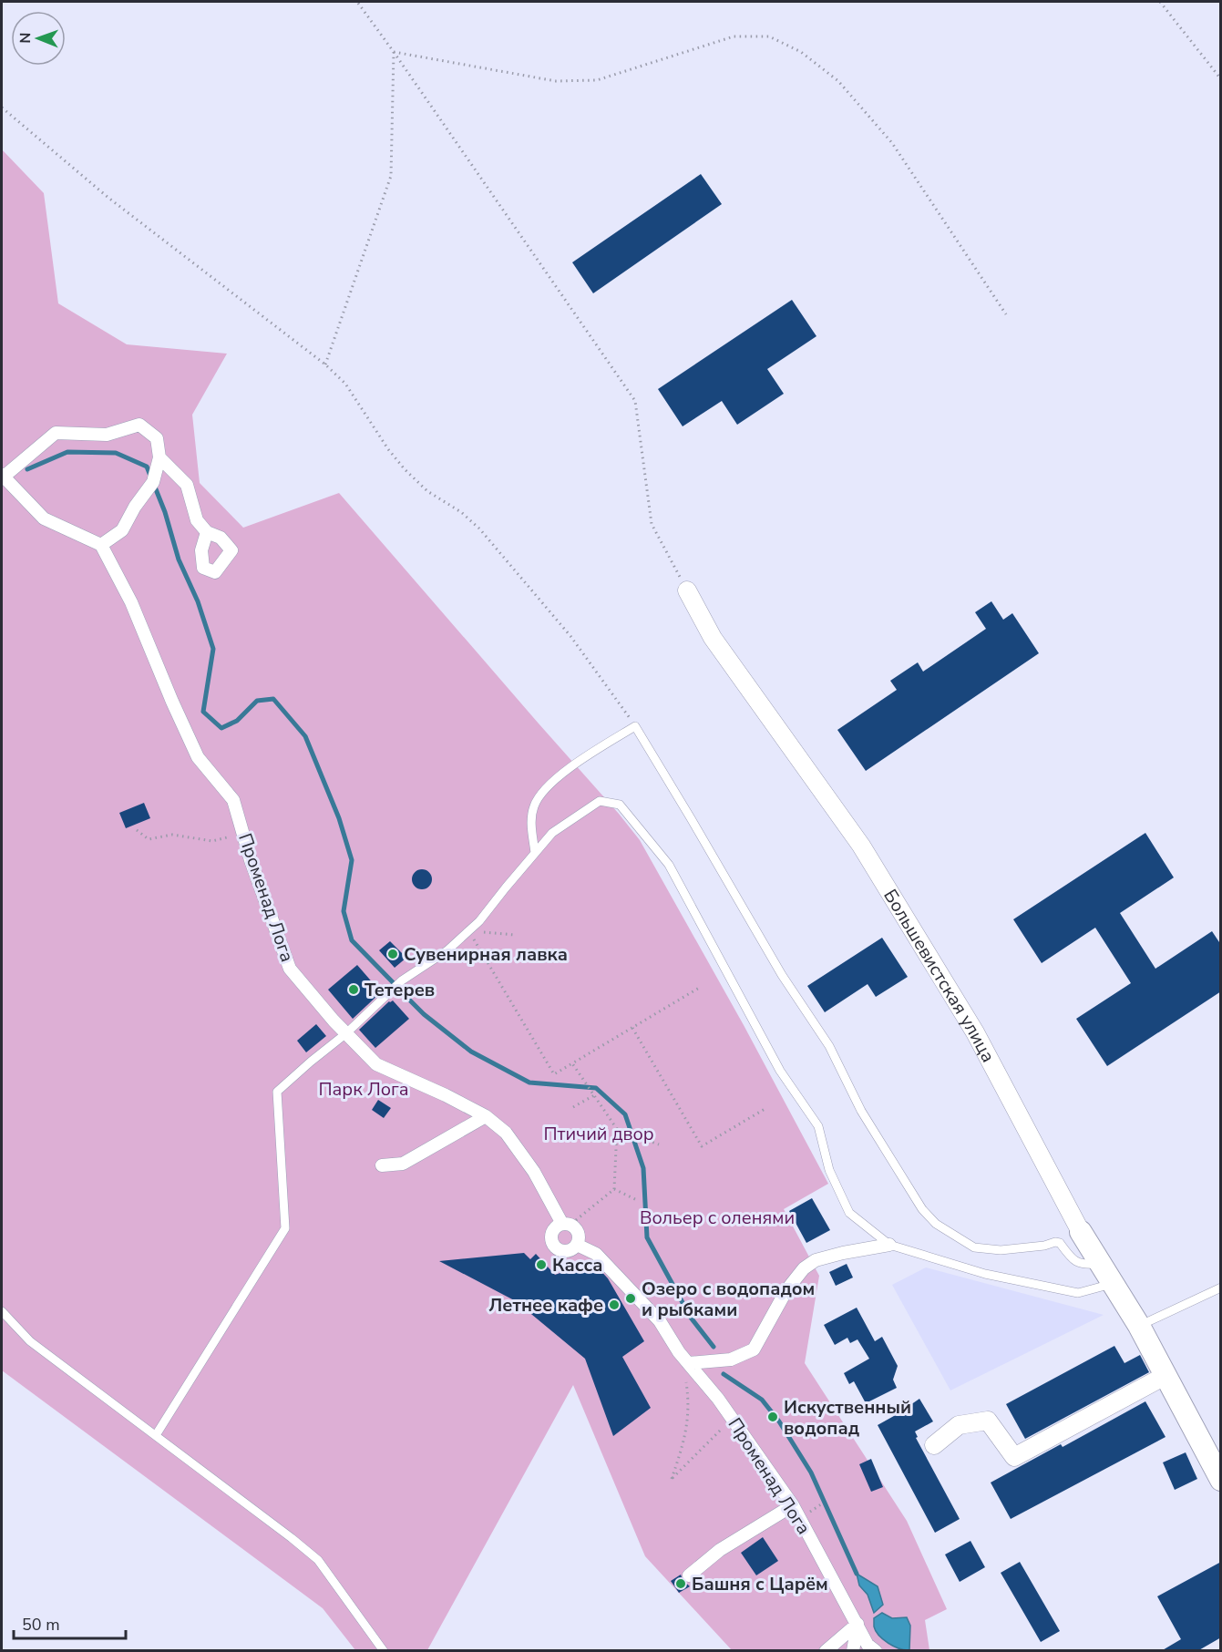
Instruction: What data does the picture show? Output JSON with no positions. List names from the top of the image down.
{
  "streets": {
    "street": ["Променад Лога", "Большевистская улица"]
  },
  "parks": ["Парк Лога", "Птичий двор", "Вольер с оленями"],
  "places": [
    "Сувенирная лавка",
    "Тетерев",
    "Касса",
    "Озеро с водопадом и рыбками",
    "Летнее кафе",
    "Искуственный водопад",
    "Башня с Царём"
  ],
  "scale_bar": "50 m",
  "north": "left"
}
